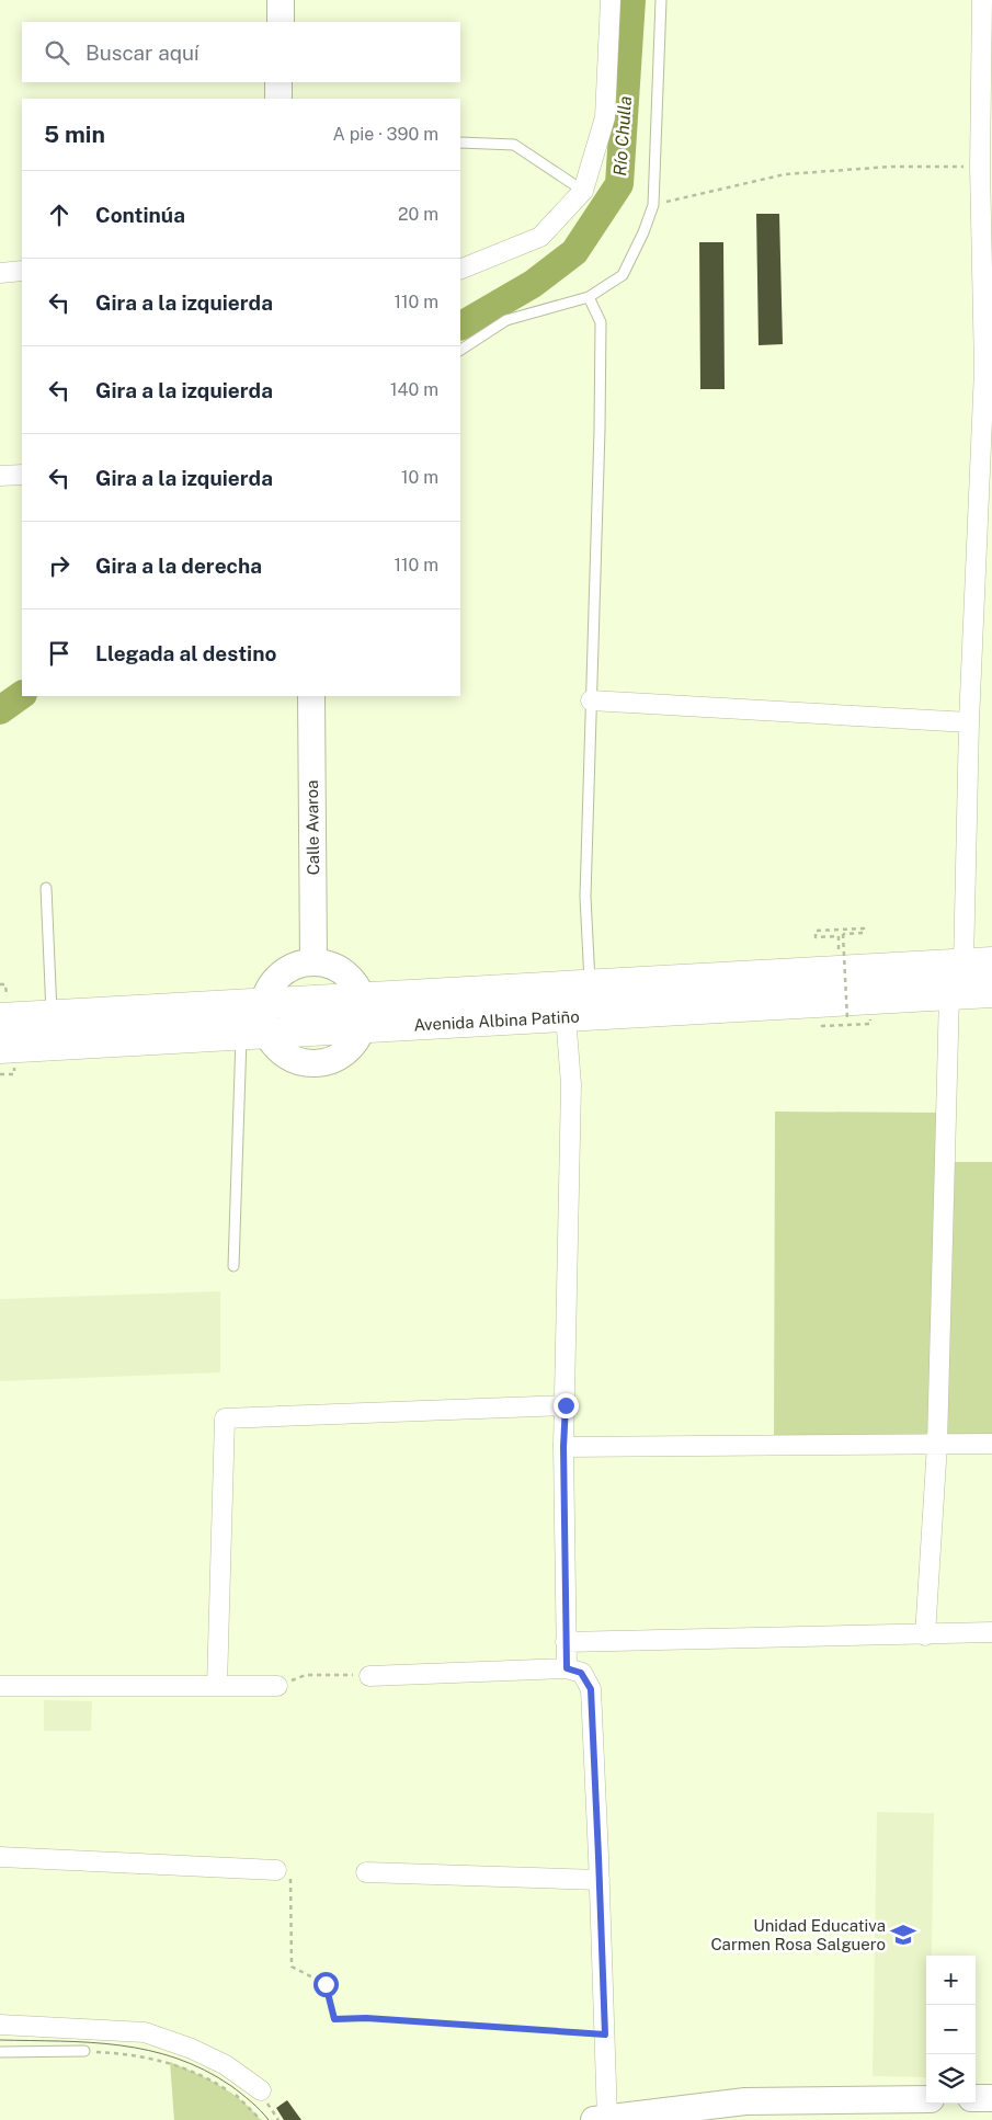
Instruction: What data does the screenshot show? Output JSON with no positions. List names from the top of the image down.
{
  "streets": {
    "highway": ["Avenida Albina Patiño"],
    "main road": ["Calle Avaroa"]
  },
  "water": ["Río Chulla"],
  "places": {
    "school or university": ["Unidad Educativa Carmen Rosa Salguero"]
  },
  "page": {
    "search": "Buscar aquí",
    "heading": ["5 min", "A pie · 390 m"],
    "list": [
      ["Continúa", "20 m"],
      ["Gira a la izquierda", "110 m"],
      ["Gira a la izquierda", "140 m"],
      ["Gira a la izquierda", "10 m"],
      ["Gira a la derecha", "110 m"],
      "Llegada al destino"
    ],
    "map_buttons": ["+", "−"]
  }
}
